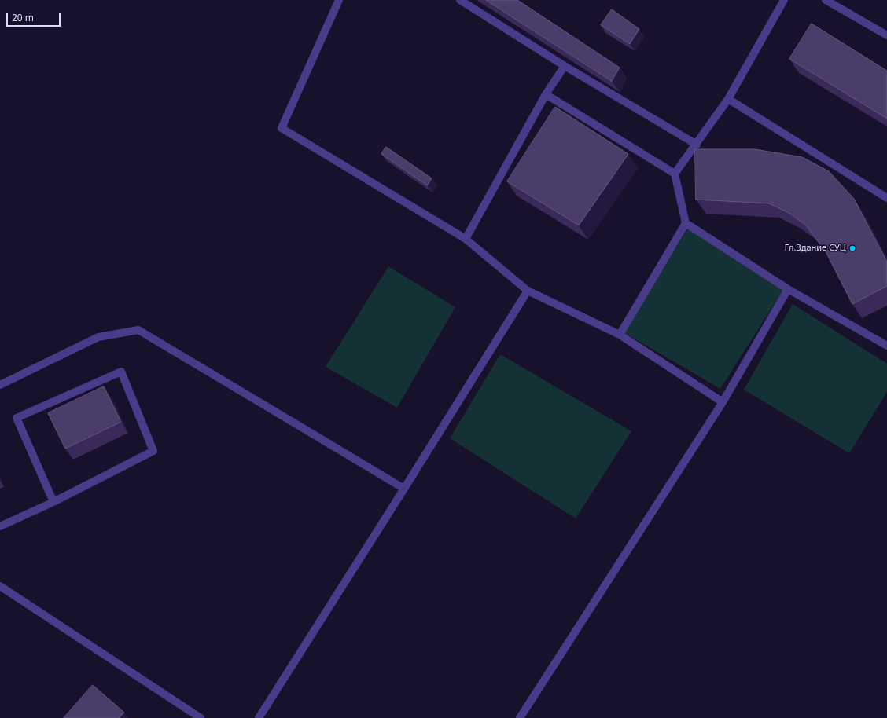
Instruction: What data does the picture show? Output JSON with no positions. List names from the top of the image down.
{
  "places": ["Гл.Здание СУЦ"],
  "scale_bar": "20 m"
}
